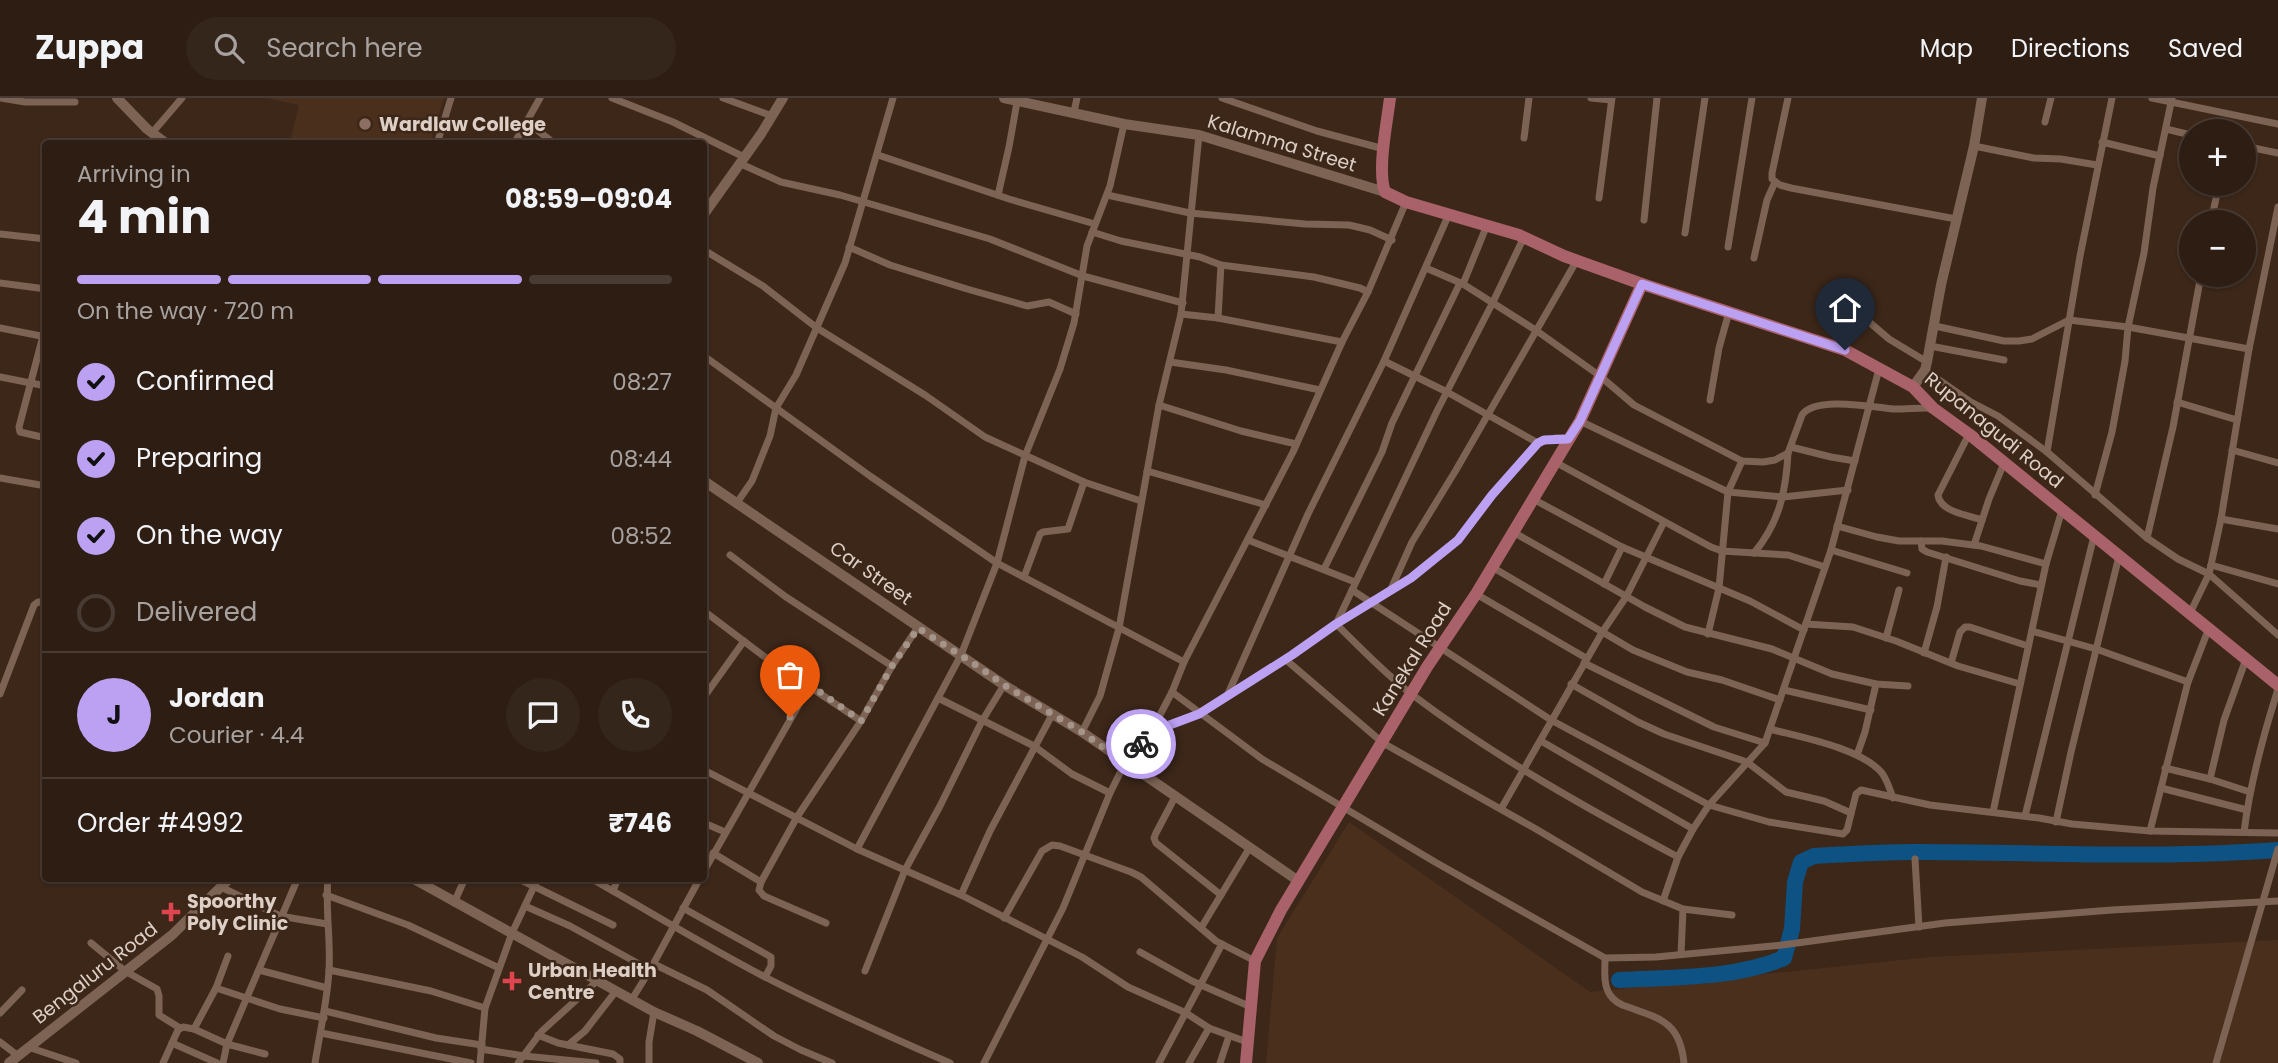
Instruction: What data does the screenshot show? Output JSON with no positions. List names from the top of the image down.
{
  "streets": {
    "main road": ["Rupanagudi Road", "Kanekal Road"],
    "street": ["Kalamma Street", "Car Street", "Bengaluru Road"]
  },
  "crossings": [
    ["Kalamma Street", "Rupanagudi Road"],
    ["Rupanagudi Road", "Kanekal Road"],
    ["Car Street", "Kanekal Road"]
  ],
  "places": {
    "other": ["Wardlaw College"],
    "health": ["Spoorthy Poly Clinic", "Urban Health Centre"]
  },
  "page": {
    "header": "Zuppa",
    "search": "Search here",
    "nav": ["Map", "Directions", "Saved"],
    "map_buttons": ["+", "−"],
    "heading": ["4 min", "Arriving in", "08:59–09:04"],
    "panel": [
      "Jordan",
      "Courier · 4.4",
      "Order #4992",
      "₹746"
    ],
    "bar": "On the way · 720 m",
    "list": [
      ["Confirmed", "08:27"],
      ["Preparing", "08:44"],
      ["On the way", "08:52"],
      "Delivered"
    ],
    "round": "J"
  }
}
